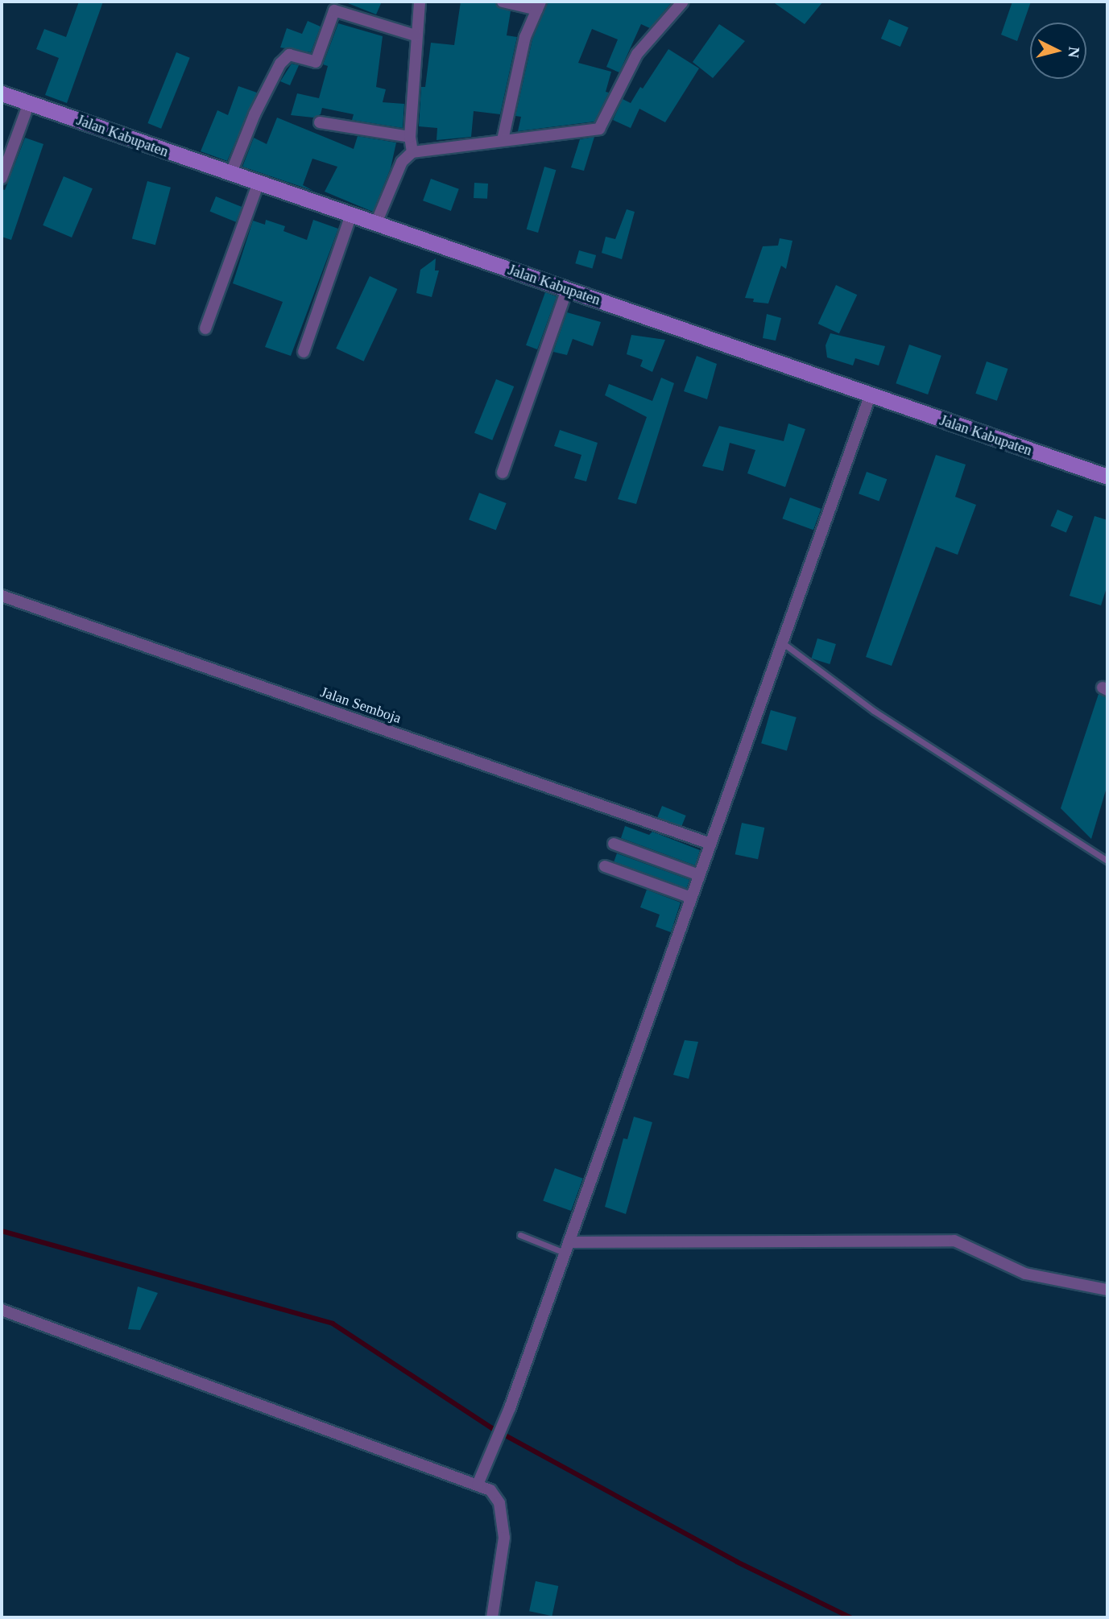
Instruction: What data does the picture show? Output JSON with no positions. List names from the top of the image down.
{
  "streets": {
    "main road": ["Jalan Kabupaten"],
    "street": ["Jalan Semboja"]
  },
  "north": "right"
}
